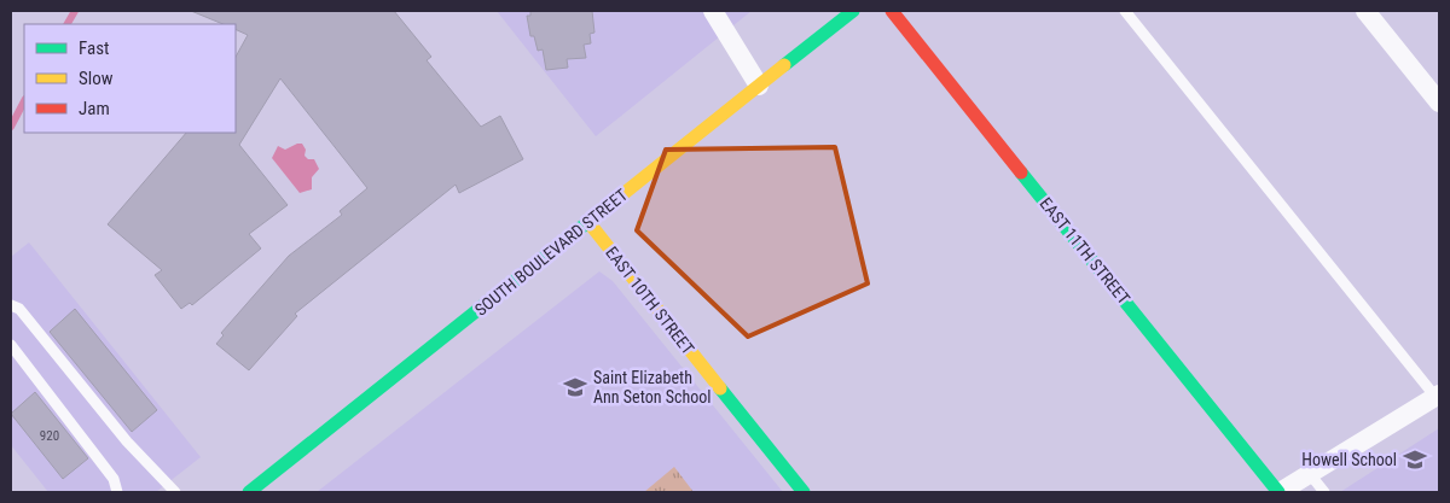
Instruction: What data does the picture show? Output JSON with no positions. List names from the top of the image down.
{
  "streets": {
    "street": ["EAST 11TH STREET", "SOUTH BOULEVARD STREET", "EAST 10TH STREET"]
  },
  "crossings": [
    ["SOUTH BOULEVARD STREET", "EAST 10TH STREET"]
  ],
  "places": {
    "school or university": ["Saint Elizabeth Ann Seton School", "Howell School"]
  },
  "house_numbers": ["920"],
  "legend": ["Fast", "Slow", "Jam"]
}
